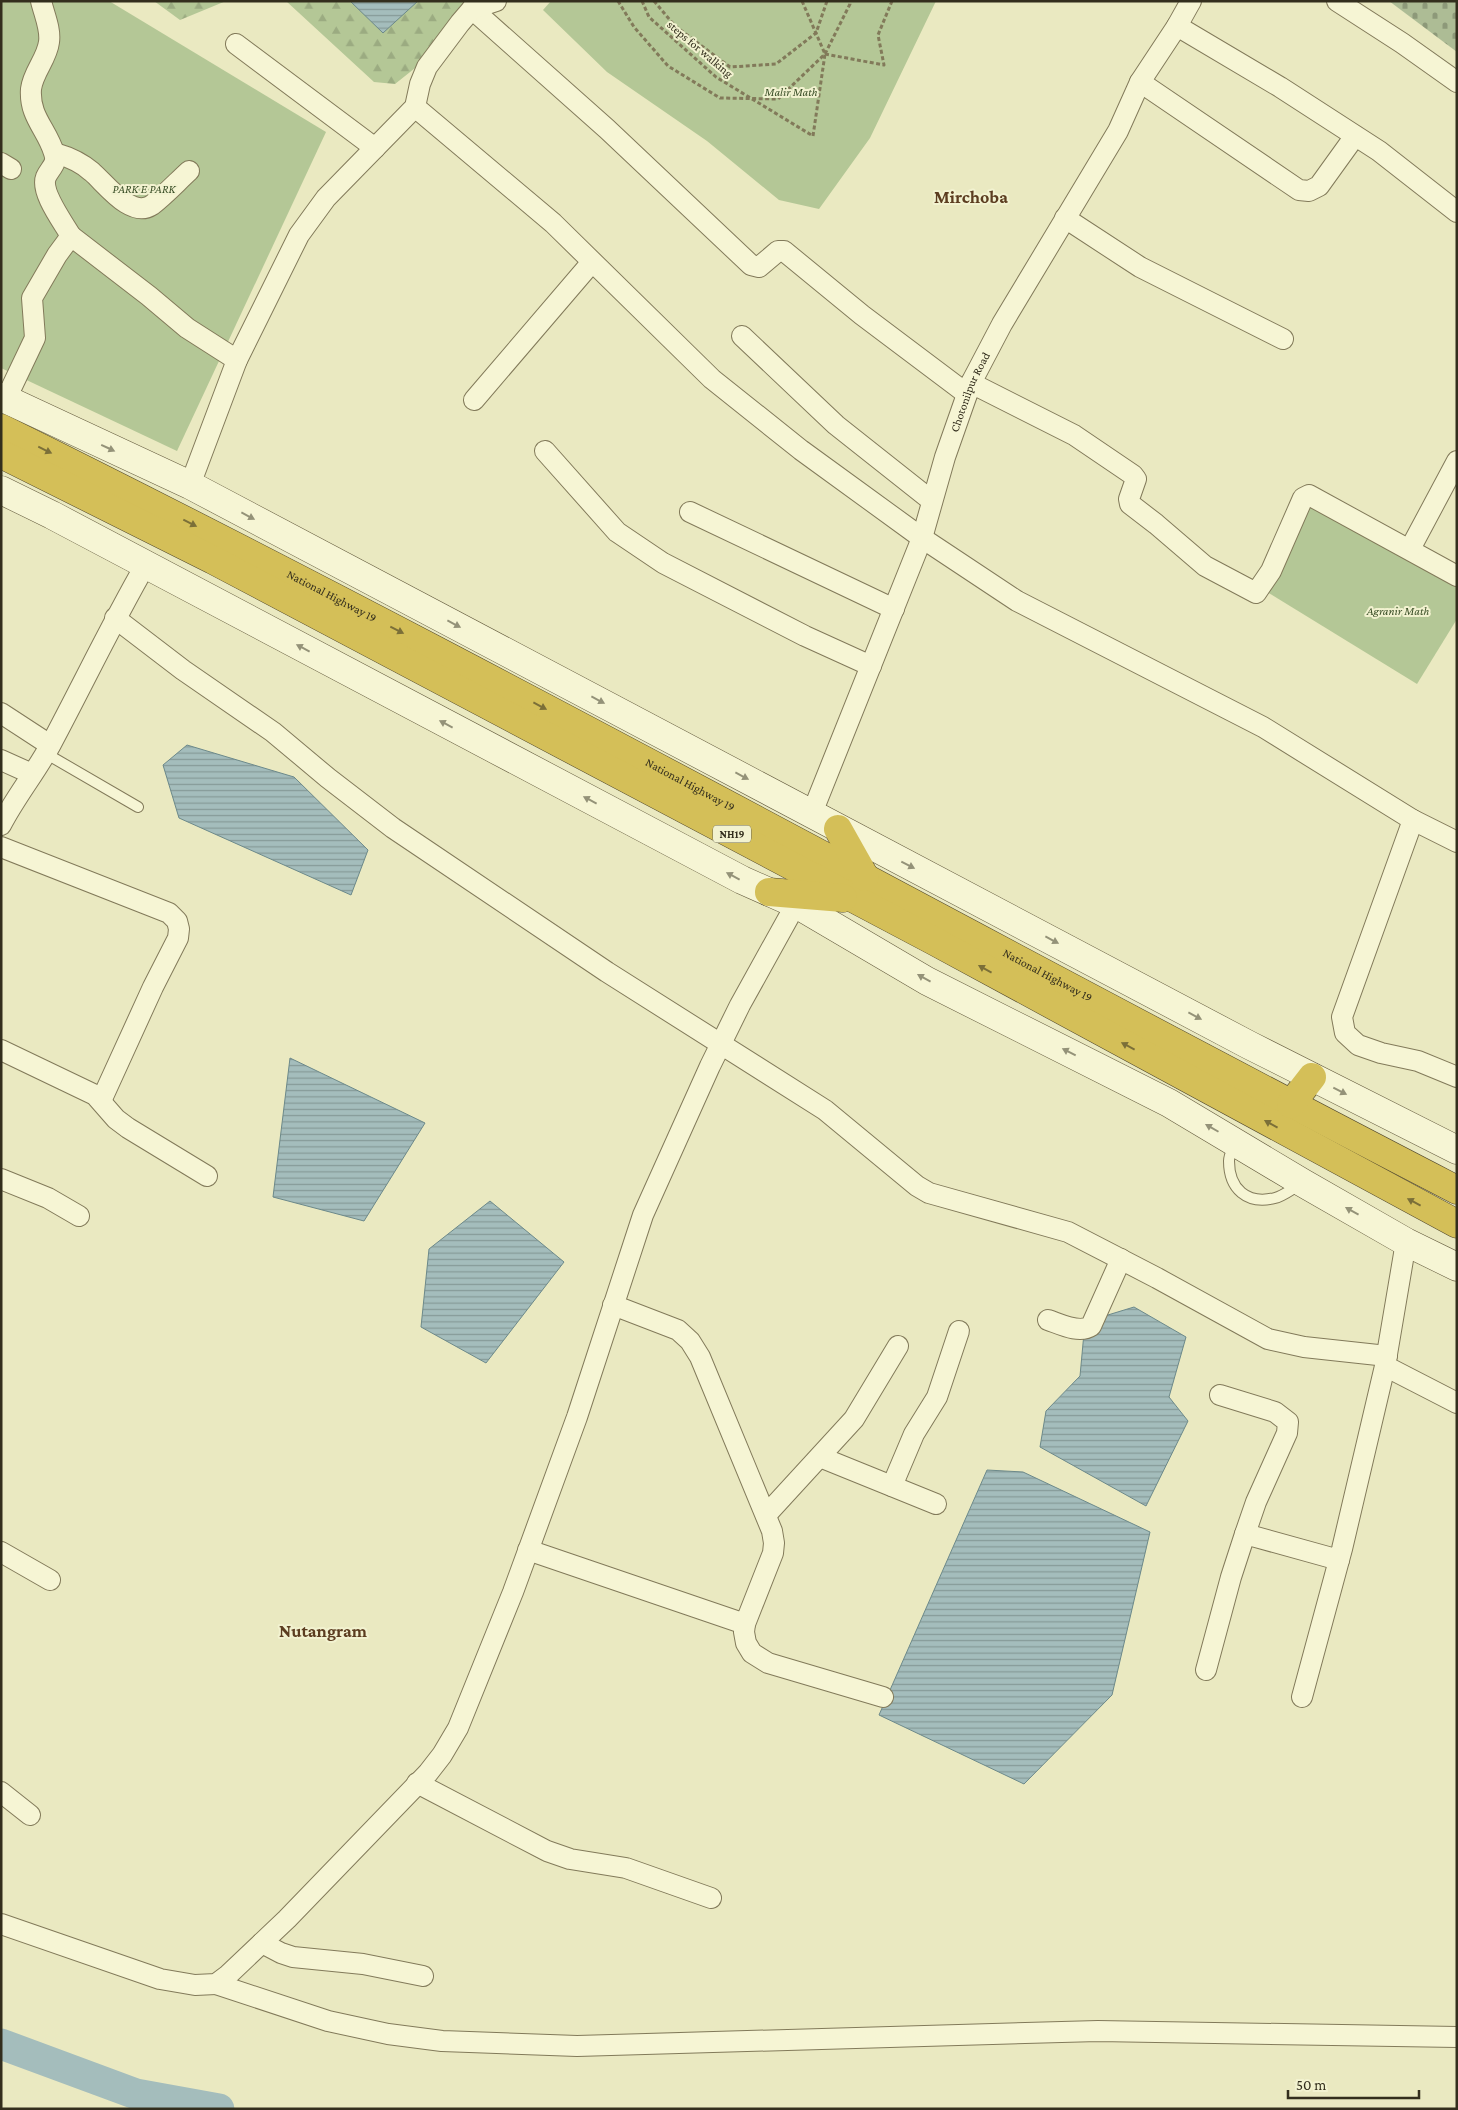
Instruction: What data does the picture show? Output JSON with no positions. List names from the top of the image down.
{
  "streets": {
    "highway": ["National Highway 19", "NH19"],
    "street": ["Chotonilpur Road"],
    "path": ["steps for walking"]
  },
  "crossings": [
    ["National Highway 19", "NH19"]
  ],
  "districts": ["Mirchoba", "Nutangram"],
  "parks": ["Malir Math", "PARK E PARK", "Agranir Math"],
  "scale_bar": "50 m"
}
